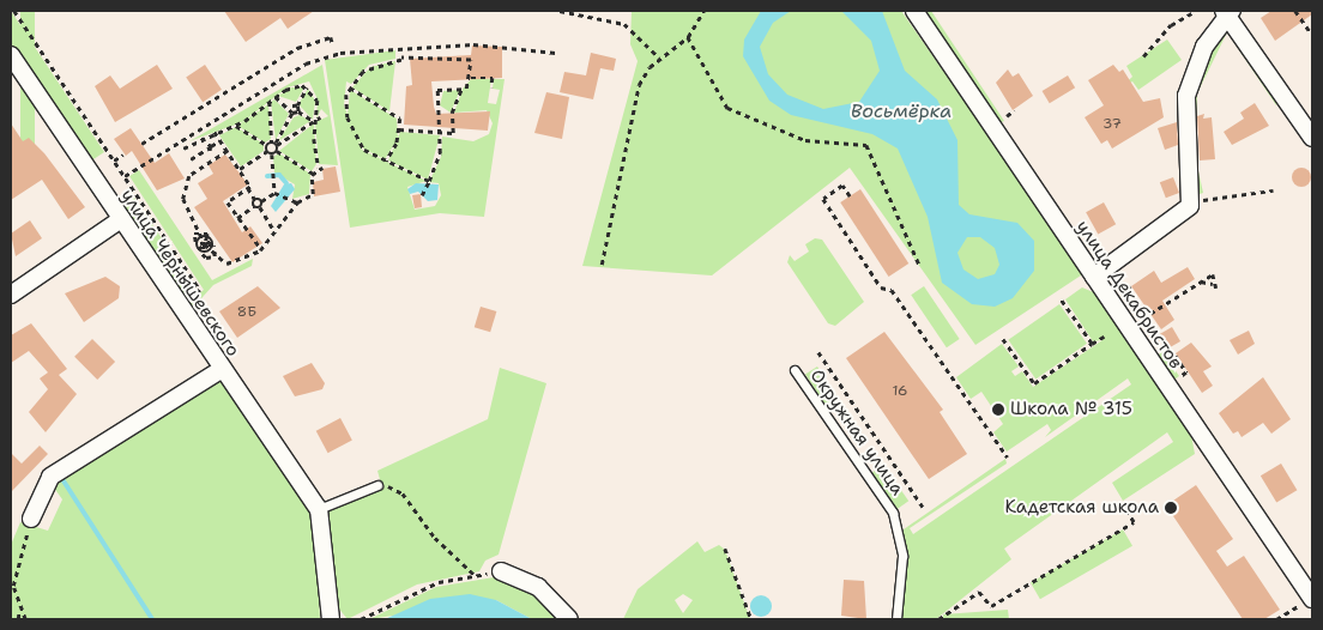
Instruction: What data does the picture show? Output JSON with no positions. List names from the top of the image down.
{
  "streets": {
    "street": ["улица Чернышевского", "улица Декабристов"],
    "lane": ["Окружная улица"]
  },
  "water": ["Восьмёрка"],
  "places": ["Школа № 315", "Кадетская школа"],
  "house_numbers": ["37", "8Б", "16"]
}
